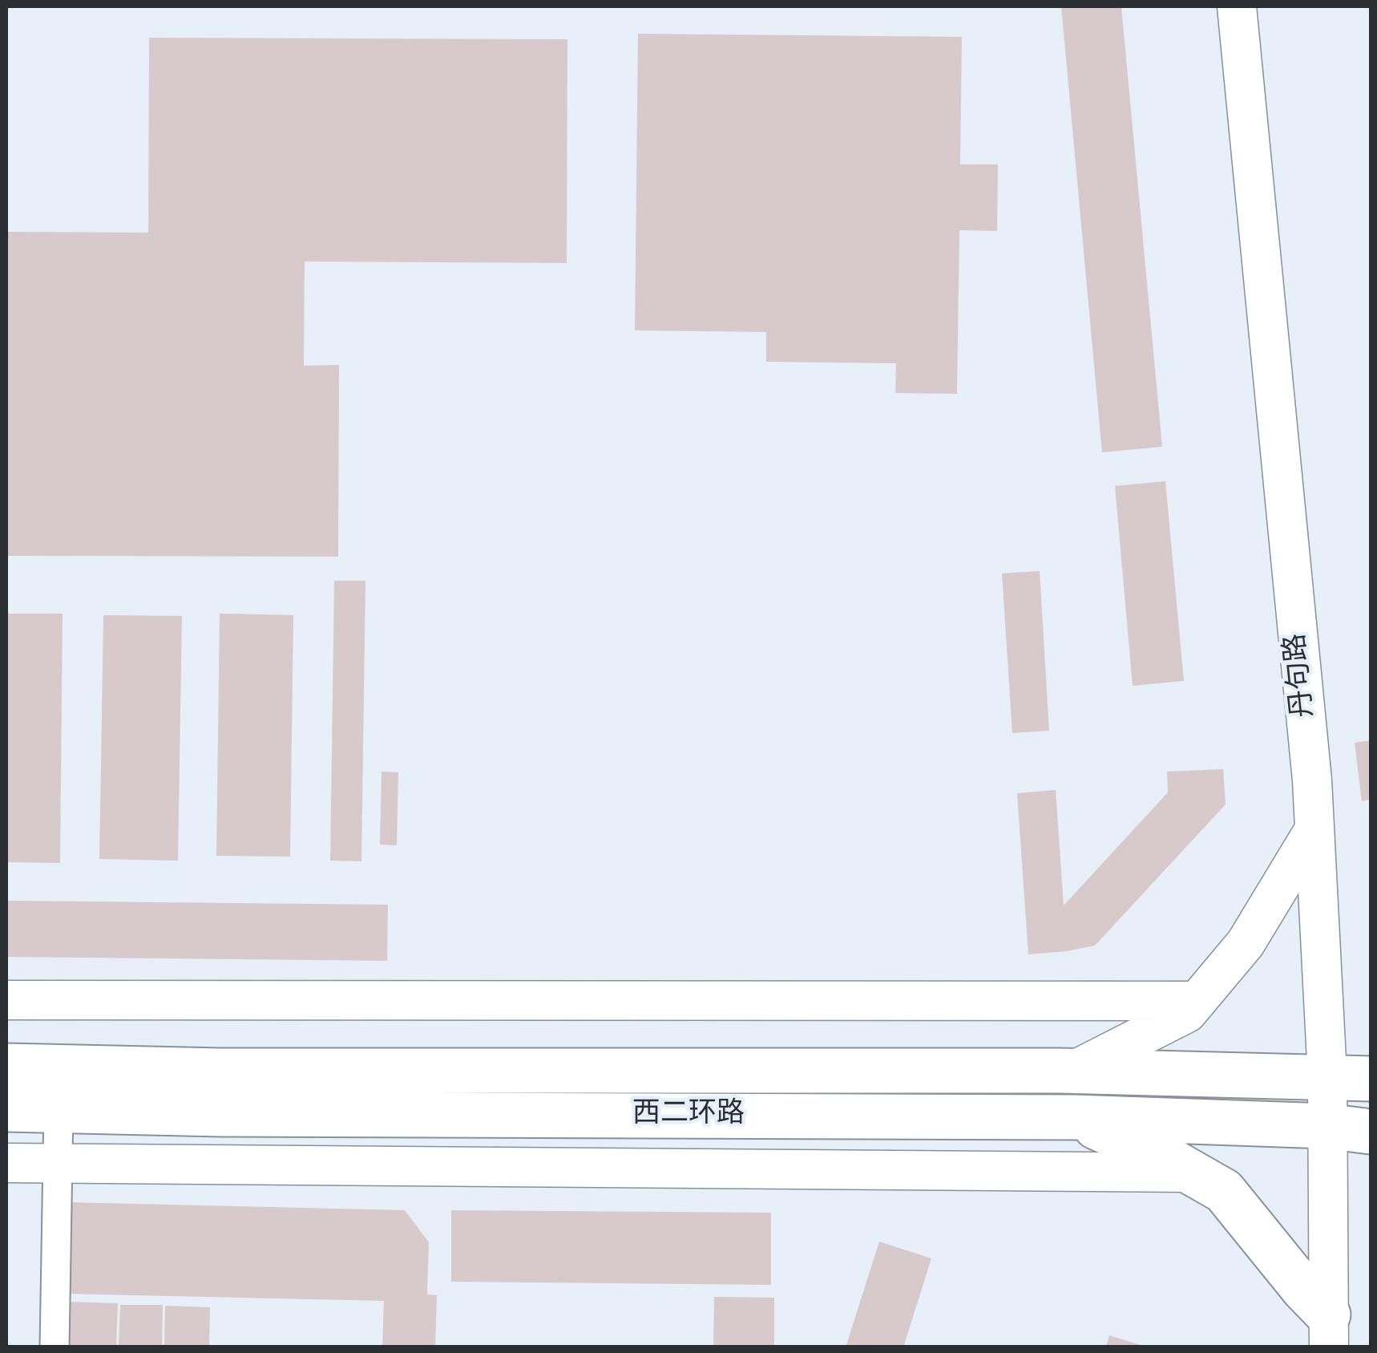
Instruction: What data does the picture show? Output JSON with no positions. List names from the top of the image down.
{
  "streets": {
    "main road": ["西二环路"],
    "street": ["丹句路"]
  },
  "crossings": [
    ["丹句路", "西二环路"]
  ]
}
